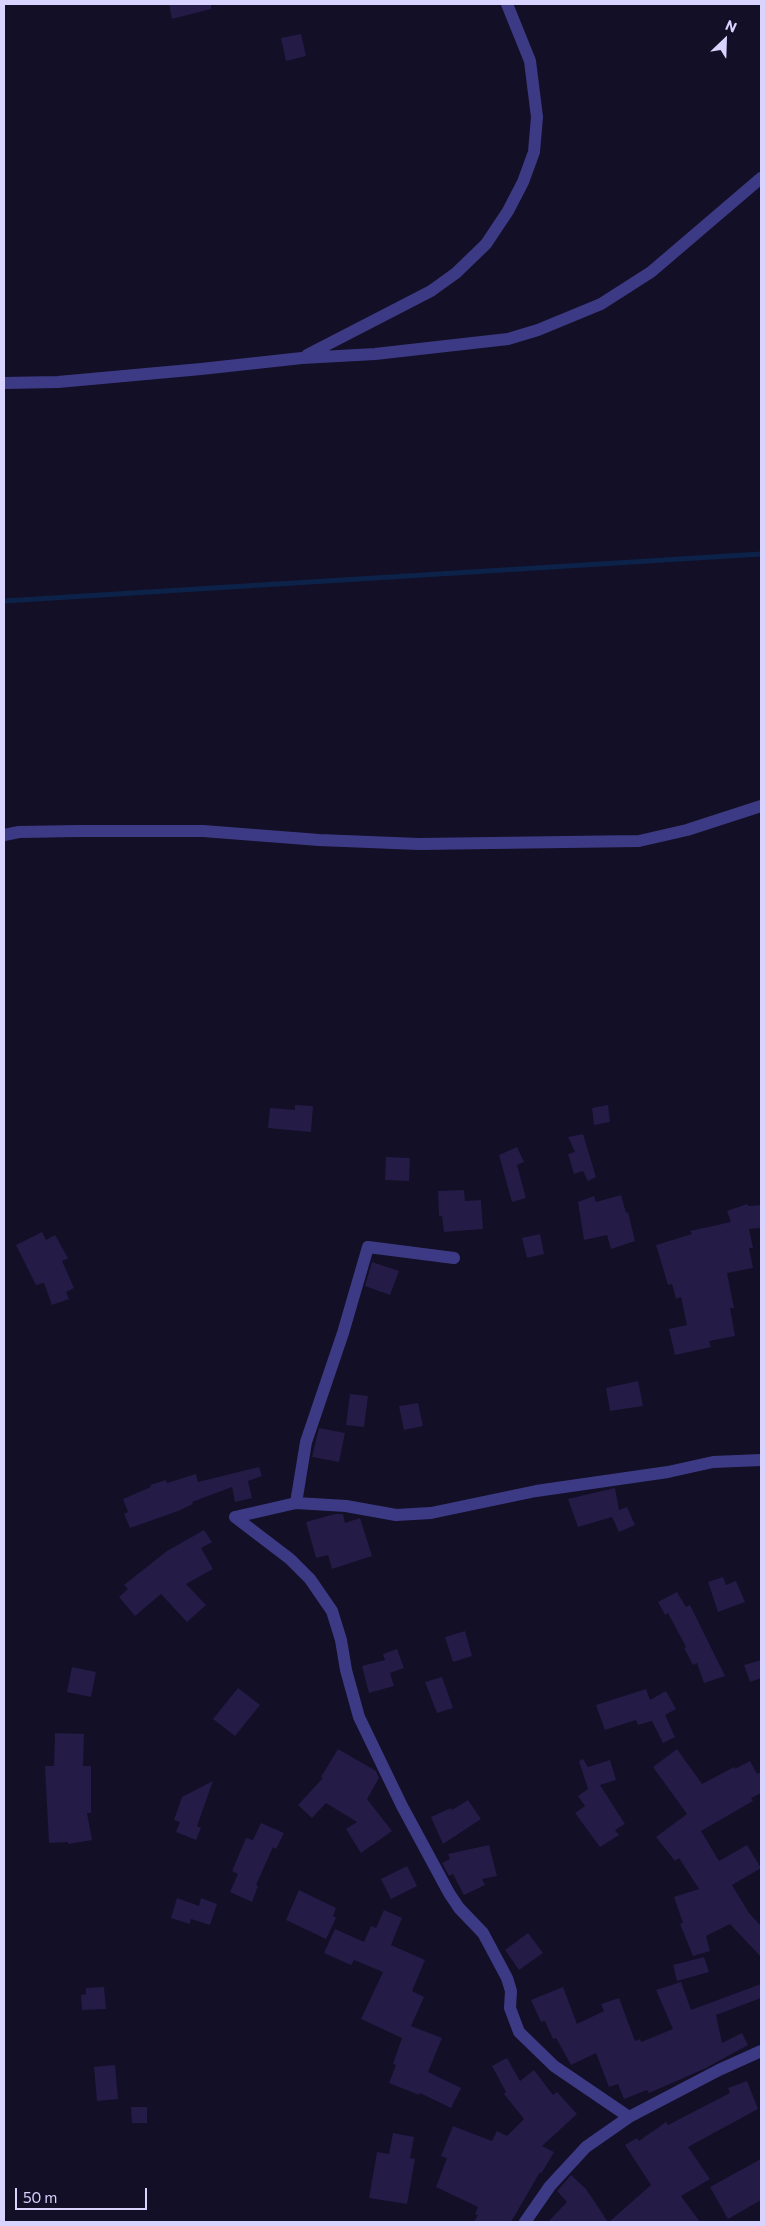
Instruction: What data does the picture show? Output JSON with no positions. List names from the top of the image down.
{
  "scale_bar": "50 m",
  "north": "top right"
}
